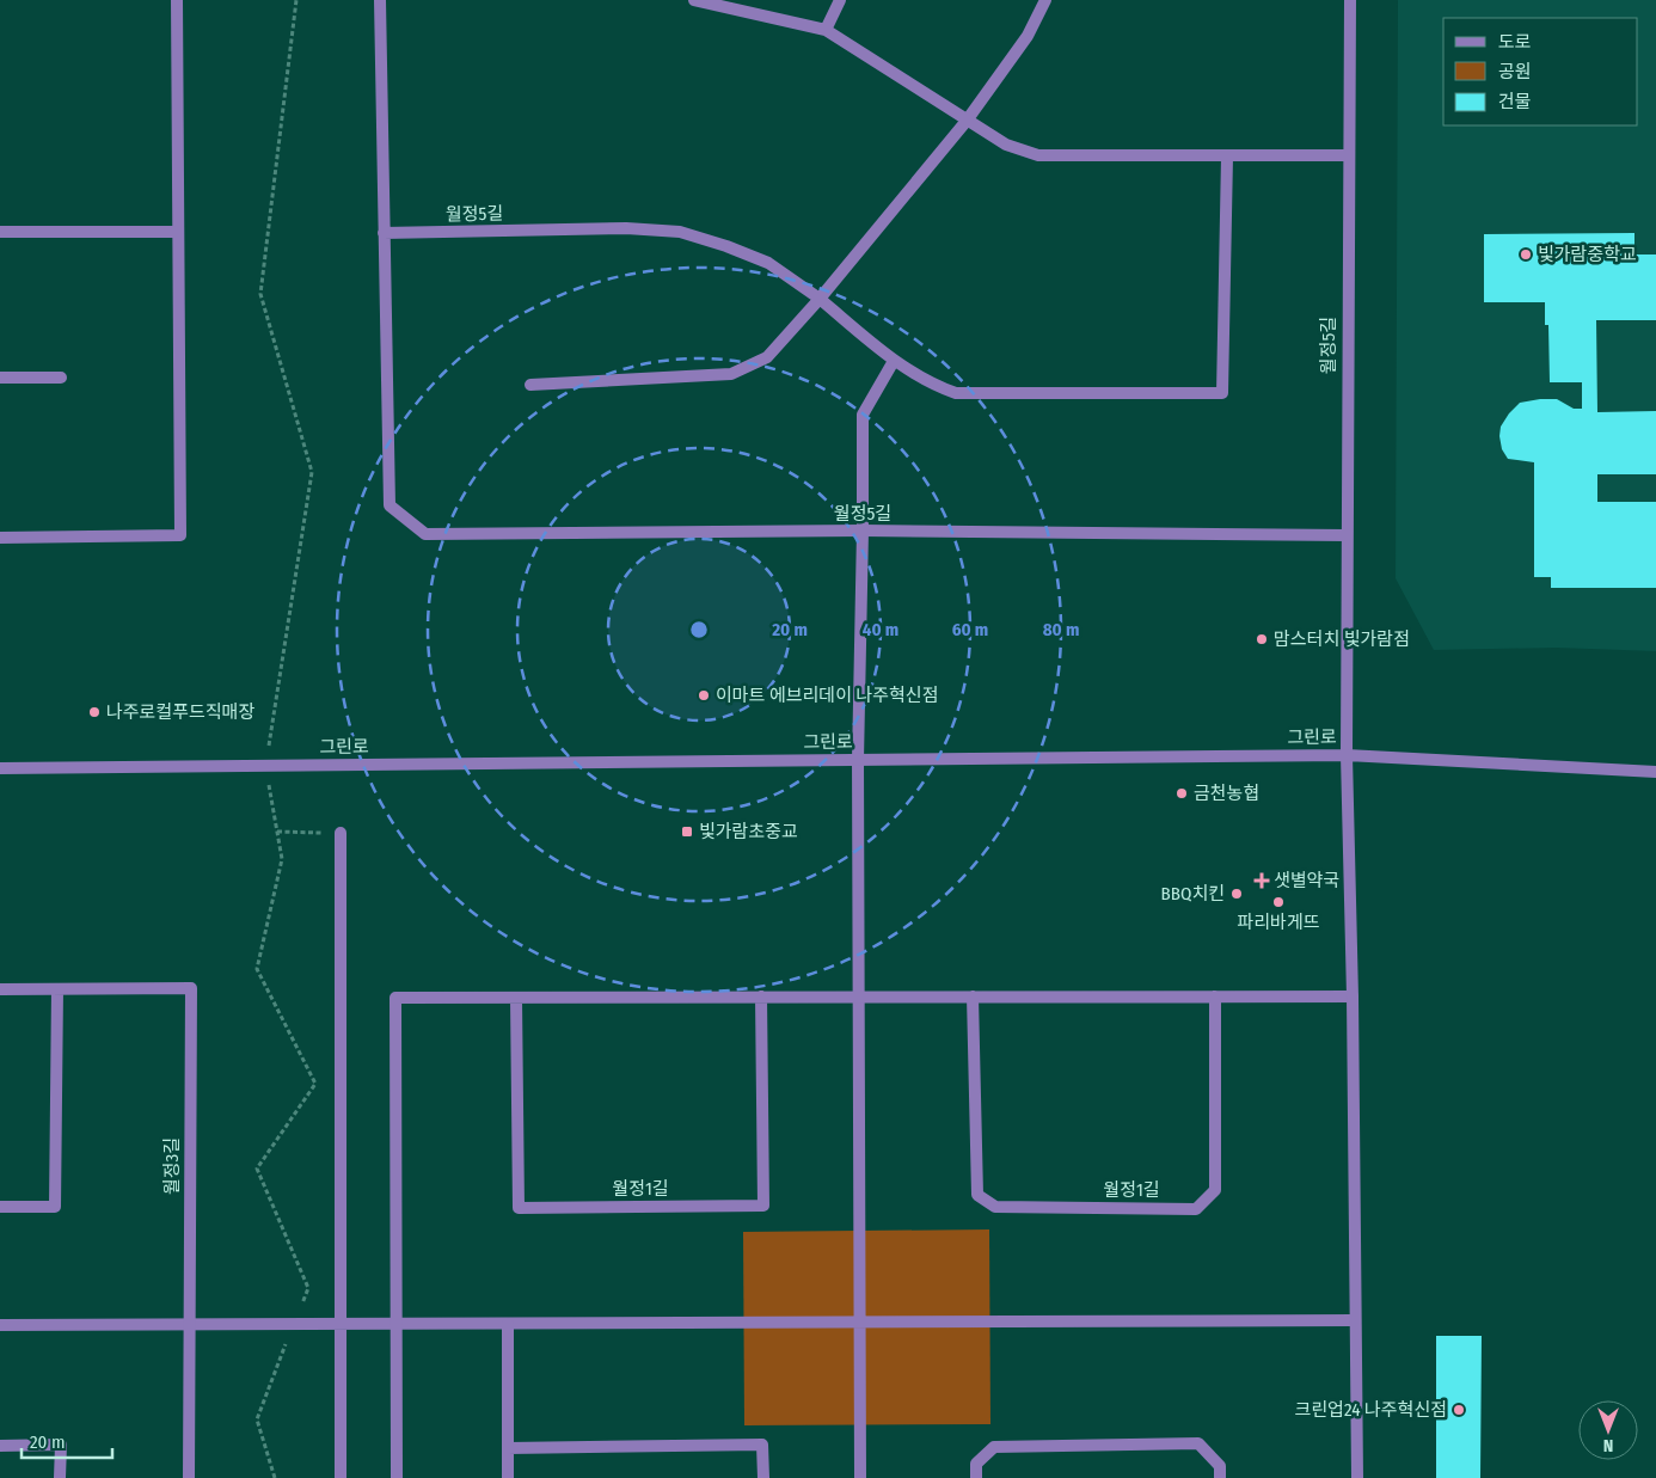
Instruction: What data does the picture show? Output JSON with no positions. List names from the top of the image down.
{
  "streets": {
    "street": [
      "월정5길",
      "그린로",
      "월정3길",
      "월정1길"
    ]
  },
  "crossings": [
    ["월정5길", "그린로"]
  ],
  "places": {
    "other": [
      "빛가람중학교",
      "맘스터치 빛가람점",
      "이마트 에브리데이 나주혁신점",
      "나주로컬푸드직매장",
      "금천농협",
      "BBQ치킨",
      "파리바게뜨",
      "크린업24 나주혁신점"
    ],
    "transit": ["빛가람초중교"],
    "health": ["샛별약국"]
  },
  "legend": ["도로", "공원", "건물"],
  "scale_bar": "20 m",
  "north": "bottom",
  "rings": [
    "20 m",
    "40 m",
    "60 m",
    "80 m"
  ]
}
